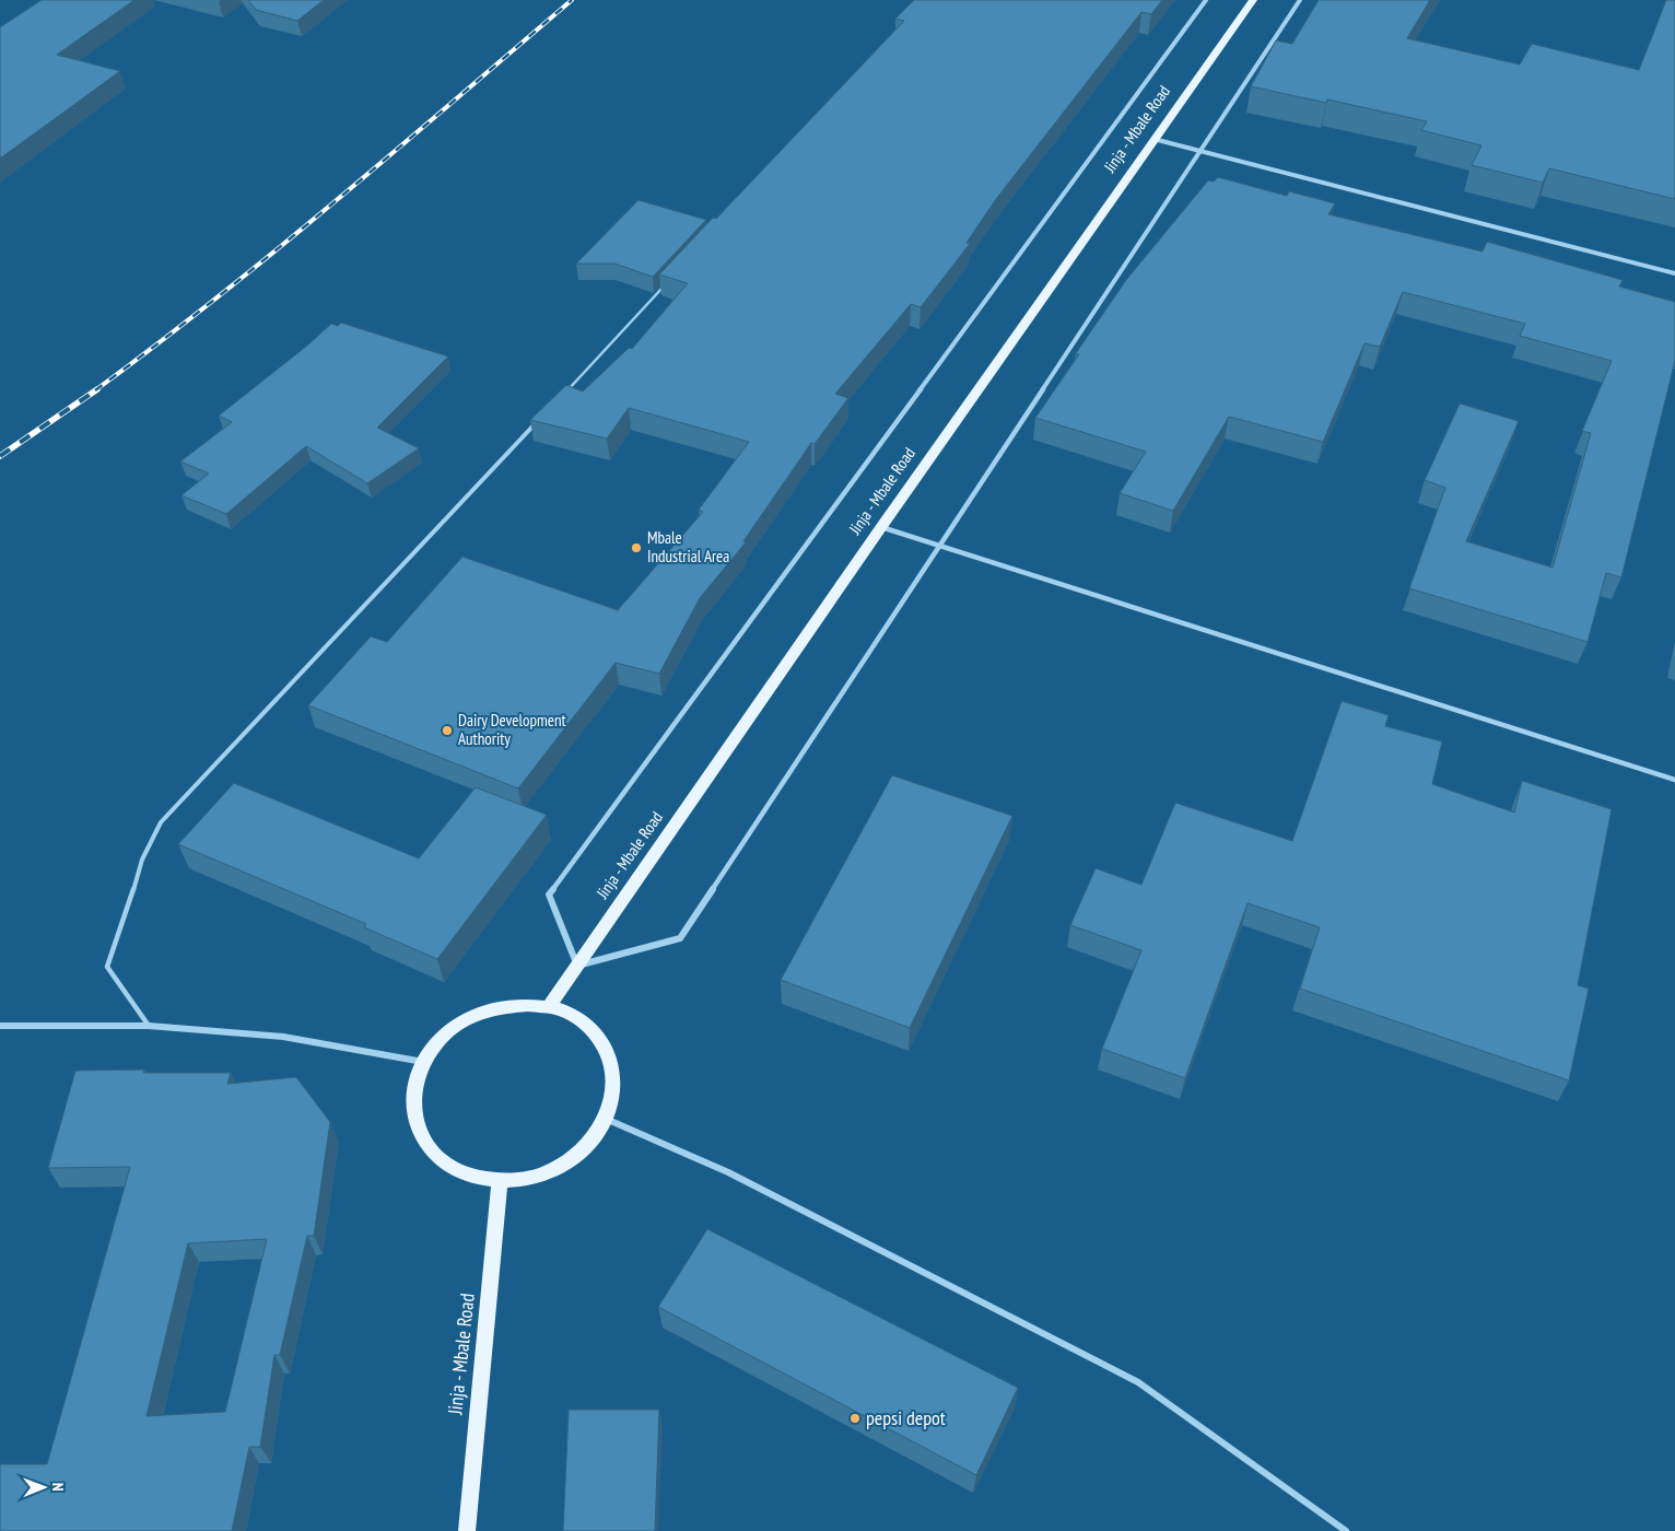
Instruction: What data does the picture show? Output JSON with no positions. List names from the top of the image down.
{
  "streets": {
    "main road": ["Jinja - Mbale Road"]
  },
  "places": ["Mbale Industrial Area", "Dairy Development Authority", "pepsi depot"],
  "north": "right"
}
